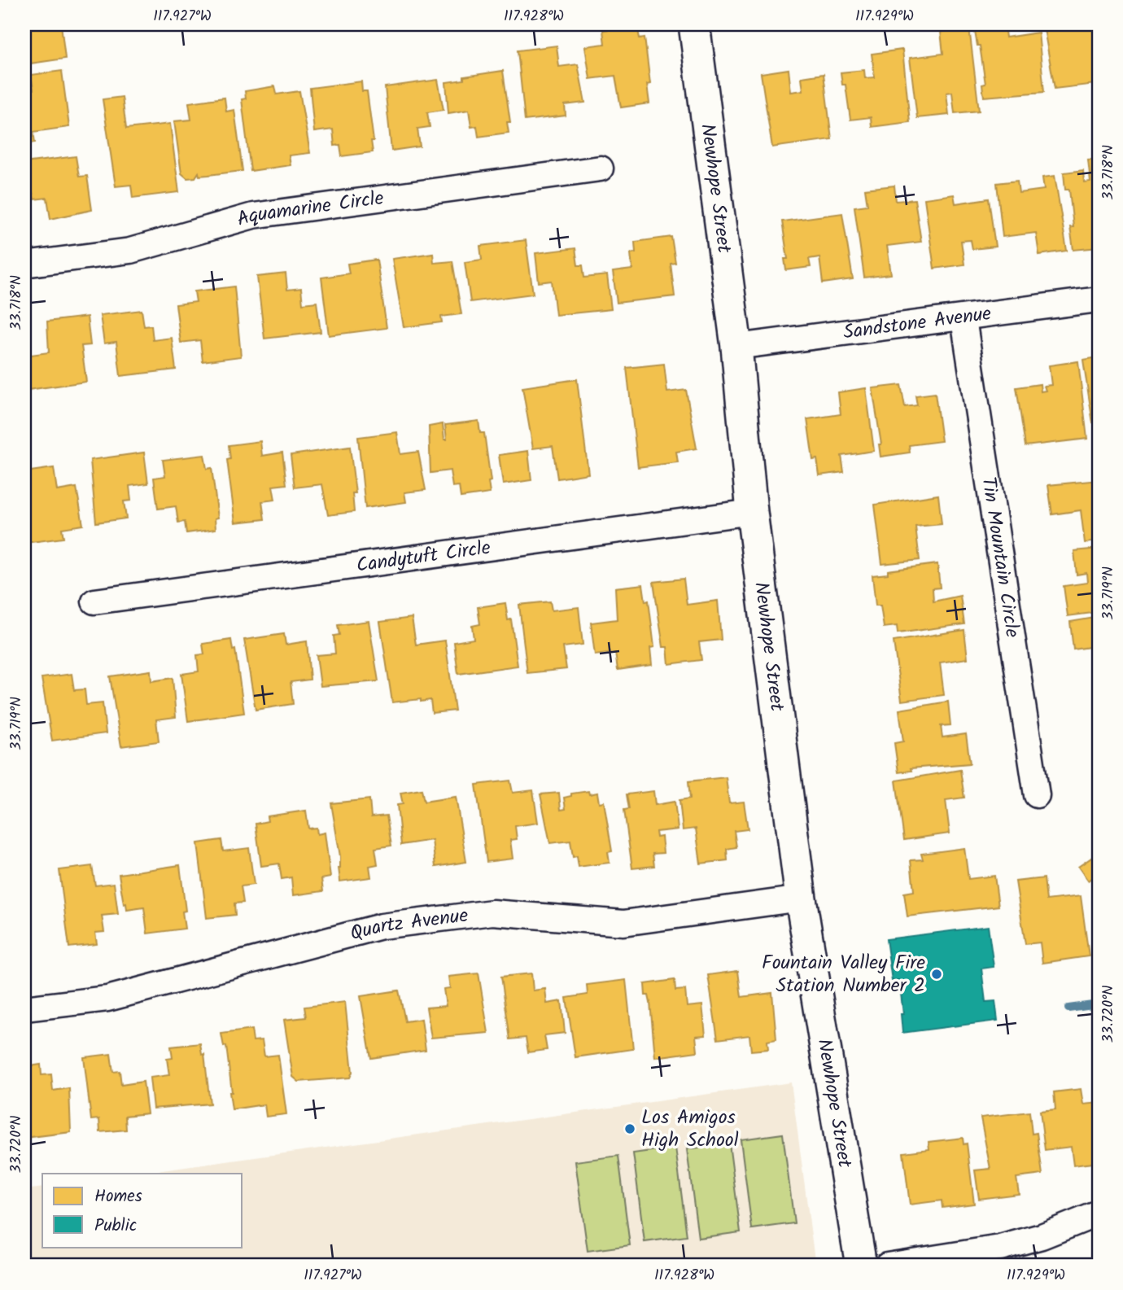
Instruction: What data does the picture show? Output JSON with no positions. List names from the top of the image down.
{
  "streets": {
    "street": [
      "Newhope Street",
      "Aquamarine Circle",
      "Sandstone Avenue",
      "Candytuft Circle",
      "Tin Mountain Circle",
      "Quartz Avenue"
    ]
  },
  "crossings": [
    ["Newhope Street", "Sandstone Avenue"],
    ["Newhope Street", "Candytuft Circle"],
    ["Newhope Street", "Quartz Avenue"],
    ["Sandstone Avenue", "Tin Mountain Circle"]
  ],
  "places": ["Fountain Valley Fire Station Number 2", "Los Amigos High School"],
  "legend": ["Homes", "Public"],
  "coordinates": [
    "117.927°W",
    "117.928°W",
    "117.929°W",
    "33.718°N",
    "33.719°N",
    "33.720°N"
  ]
}
